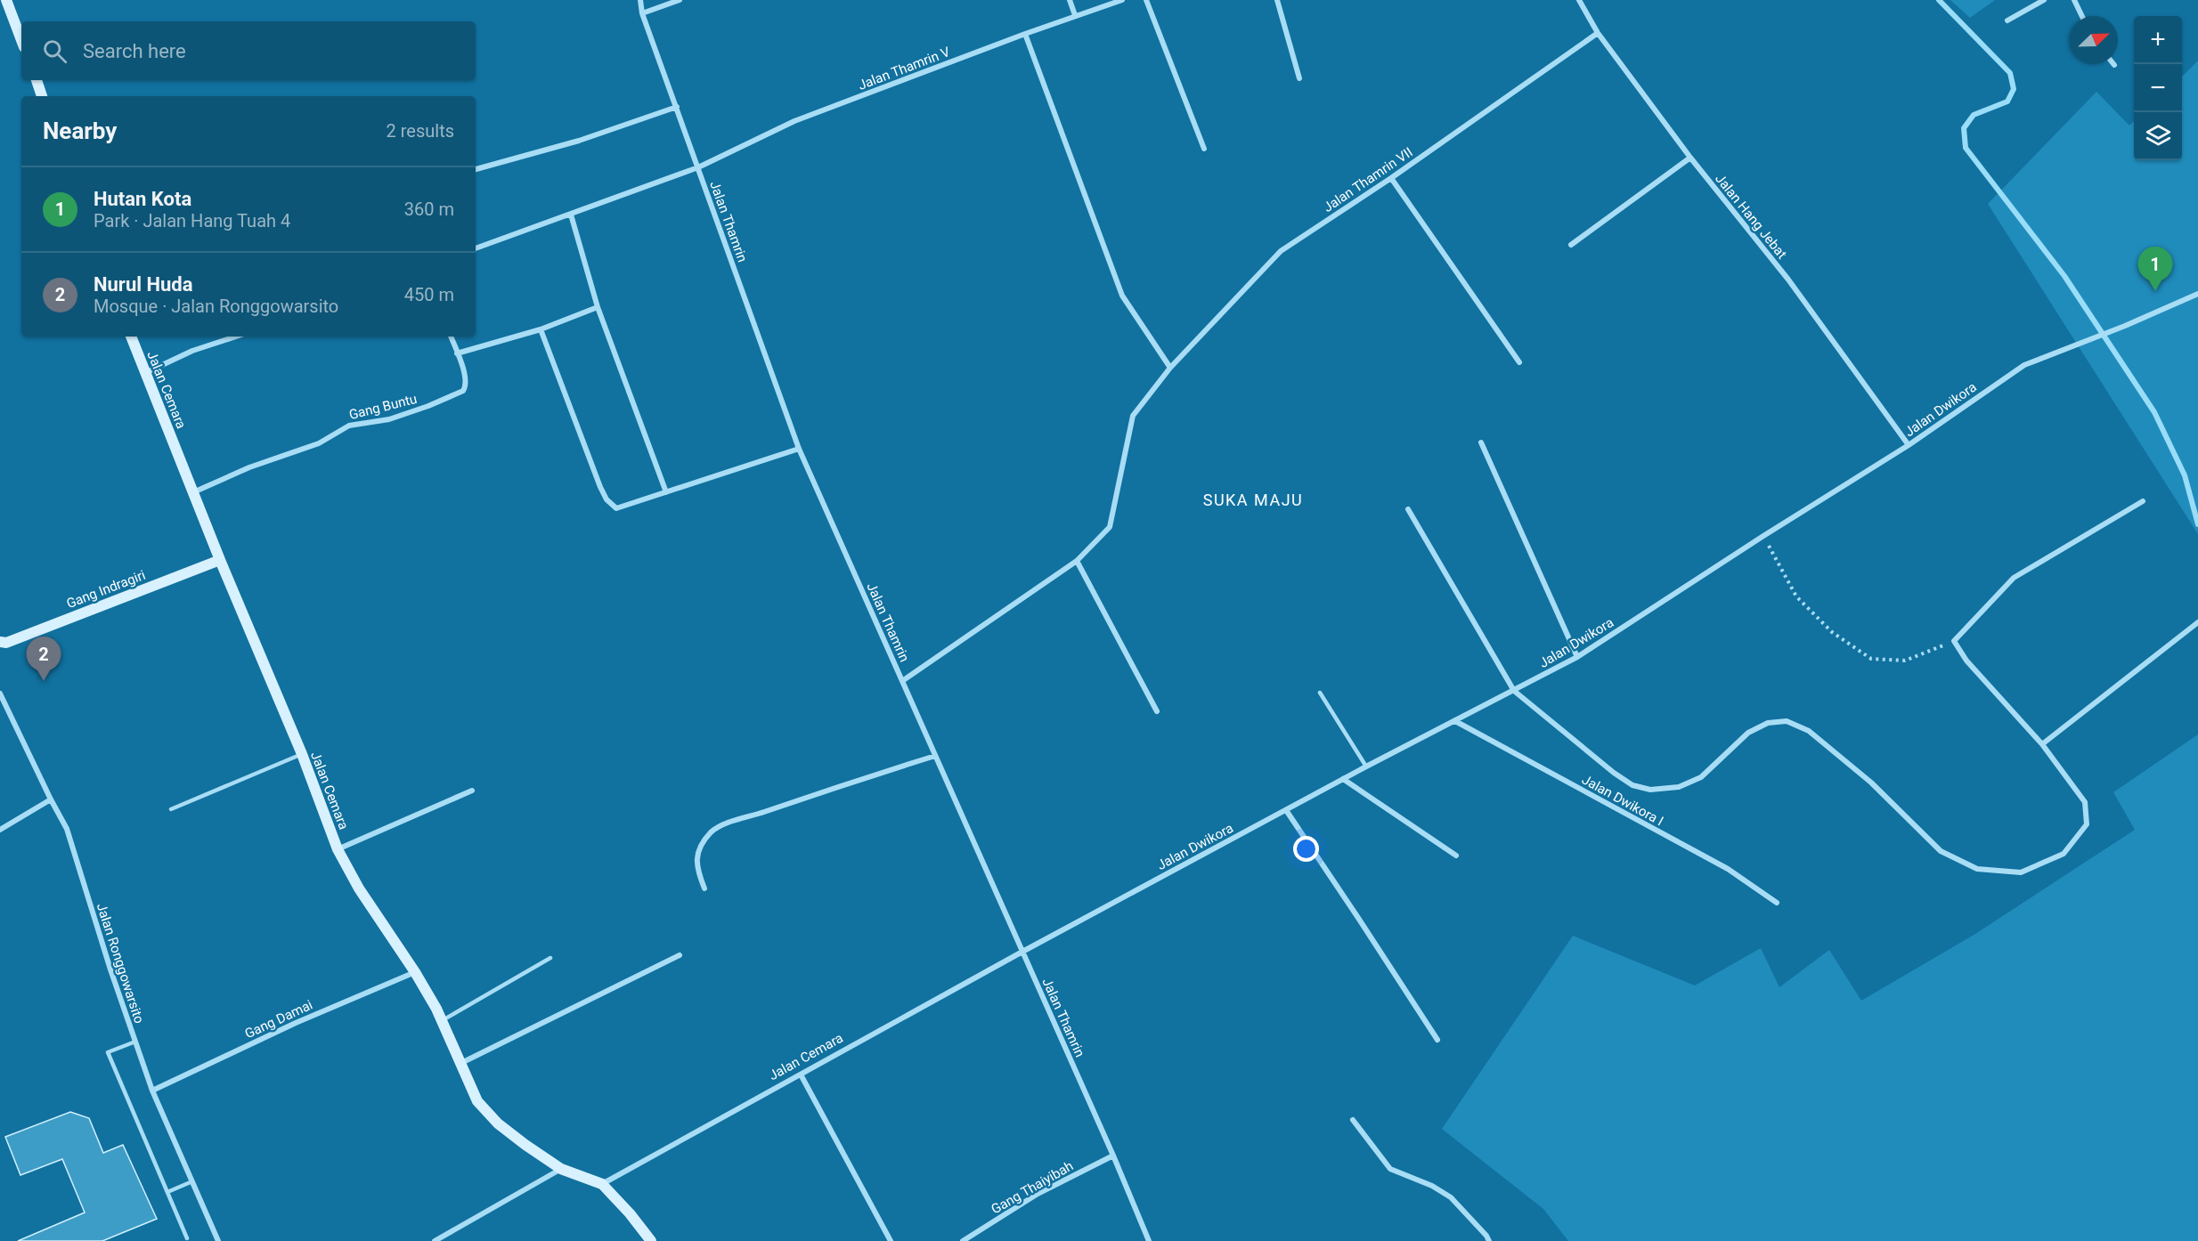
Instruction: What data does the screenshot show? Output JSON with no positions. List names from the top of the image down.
{
  "streets": {
    "street": [
      "Jalan Thamrin V",
      "Jalan Thamrin VII",
      "Jalan Hang Jebat",
      "Jalan Thamrin",
      "Jalan Cemara",
      "Gang Buntu",
      "Jalan Dwikora",
      "Gang Indragiri",
      "Jalan Dwikora I",
      "Jalan Ronggowarsito",
      "Gang Damai",
      "Gang Thaiyibah"
    ]
  },
  "crossings": [
    ["Jalan Thamrin V", "Jalan Thamrin"],
    ["Jalan Thamrin VII", "Jalan Hang Jebat"],
    ["Jalan Thamrin VII", "Jalan Thamrin"],
    ["Jalan Hang Jebat", "Jalan Dwikora"],
    ["Jalan Thamrin", "Jalan Cemara"],
    ["Jalan Thamrin", "Jalan Dwikora"],
    ["Jalan Thamrin", "Gang Thaiyibah"],
    ["Jalan Cemara", "Gang Buntu"],
    ["Jalan Cemara", "Jalan Dwikora"],
    ["Jalan Cemara", "Gang Indragiri"],
    ["Jalan Cemara", "Gang Damai"],
    ["Jalan Dwikora", "Jalan Dwikora I"],
    ["Jalan Ronggowarsito", "Gang Damai"]
  ],
  "districts": ["SUKA MAJU"],
  "north": "top right",
  "page": {
    "map_buttons": ["+", "−"],
    "search": "Search here",
    "heading": ["Nearby", "2 results"],
    "list": [
      {
        "mark": "1",
        "name": "Hutan Kota",
        "note": "Park · Jalan Hang Tuah 4",
        "value": "360 m"
      },
      {
        "mark": "2",
        "name": "Nurul Huda",
        "note": "Mosque · Jalan Ronggowarsito",
        "value": "450 m"
      }
    ],
    "pins": ["1", "2"]
  }
}
